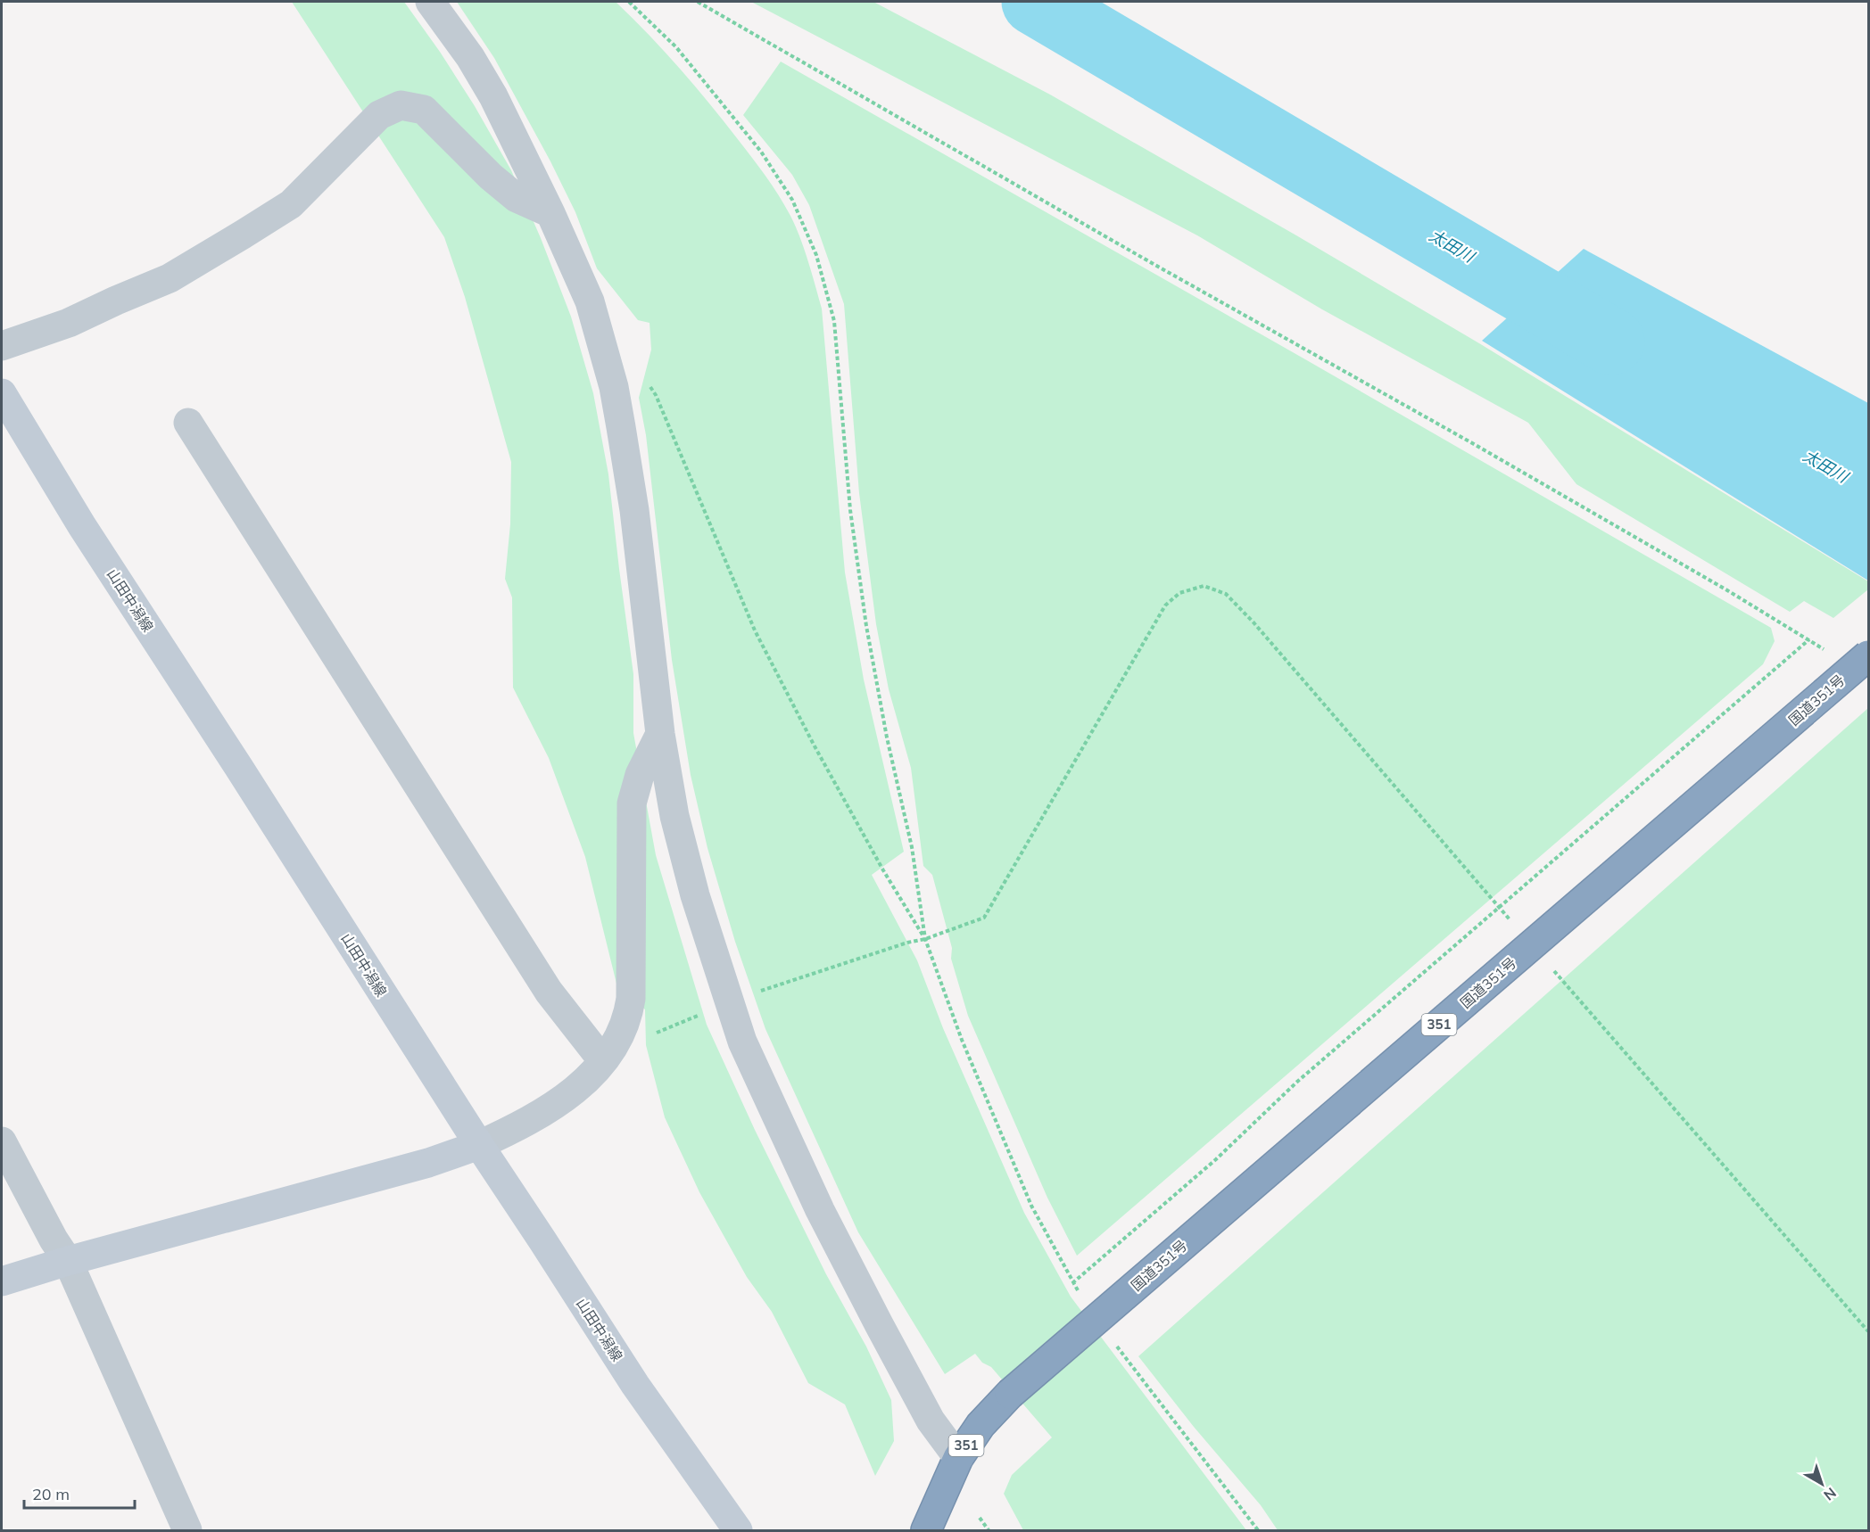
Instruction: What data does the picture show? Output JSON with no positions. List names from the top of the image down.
{
  "streets": {
    "highway": ["国道351号", "351"],
    "main road": ["山田中潟線"]
  },
  "crossings": [
    ["国道351号", "351"]
  ],
  "water": ["太田川"],
  "scale_bar": "20 m",
  "north": "bottom right"
}
